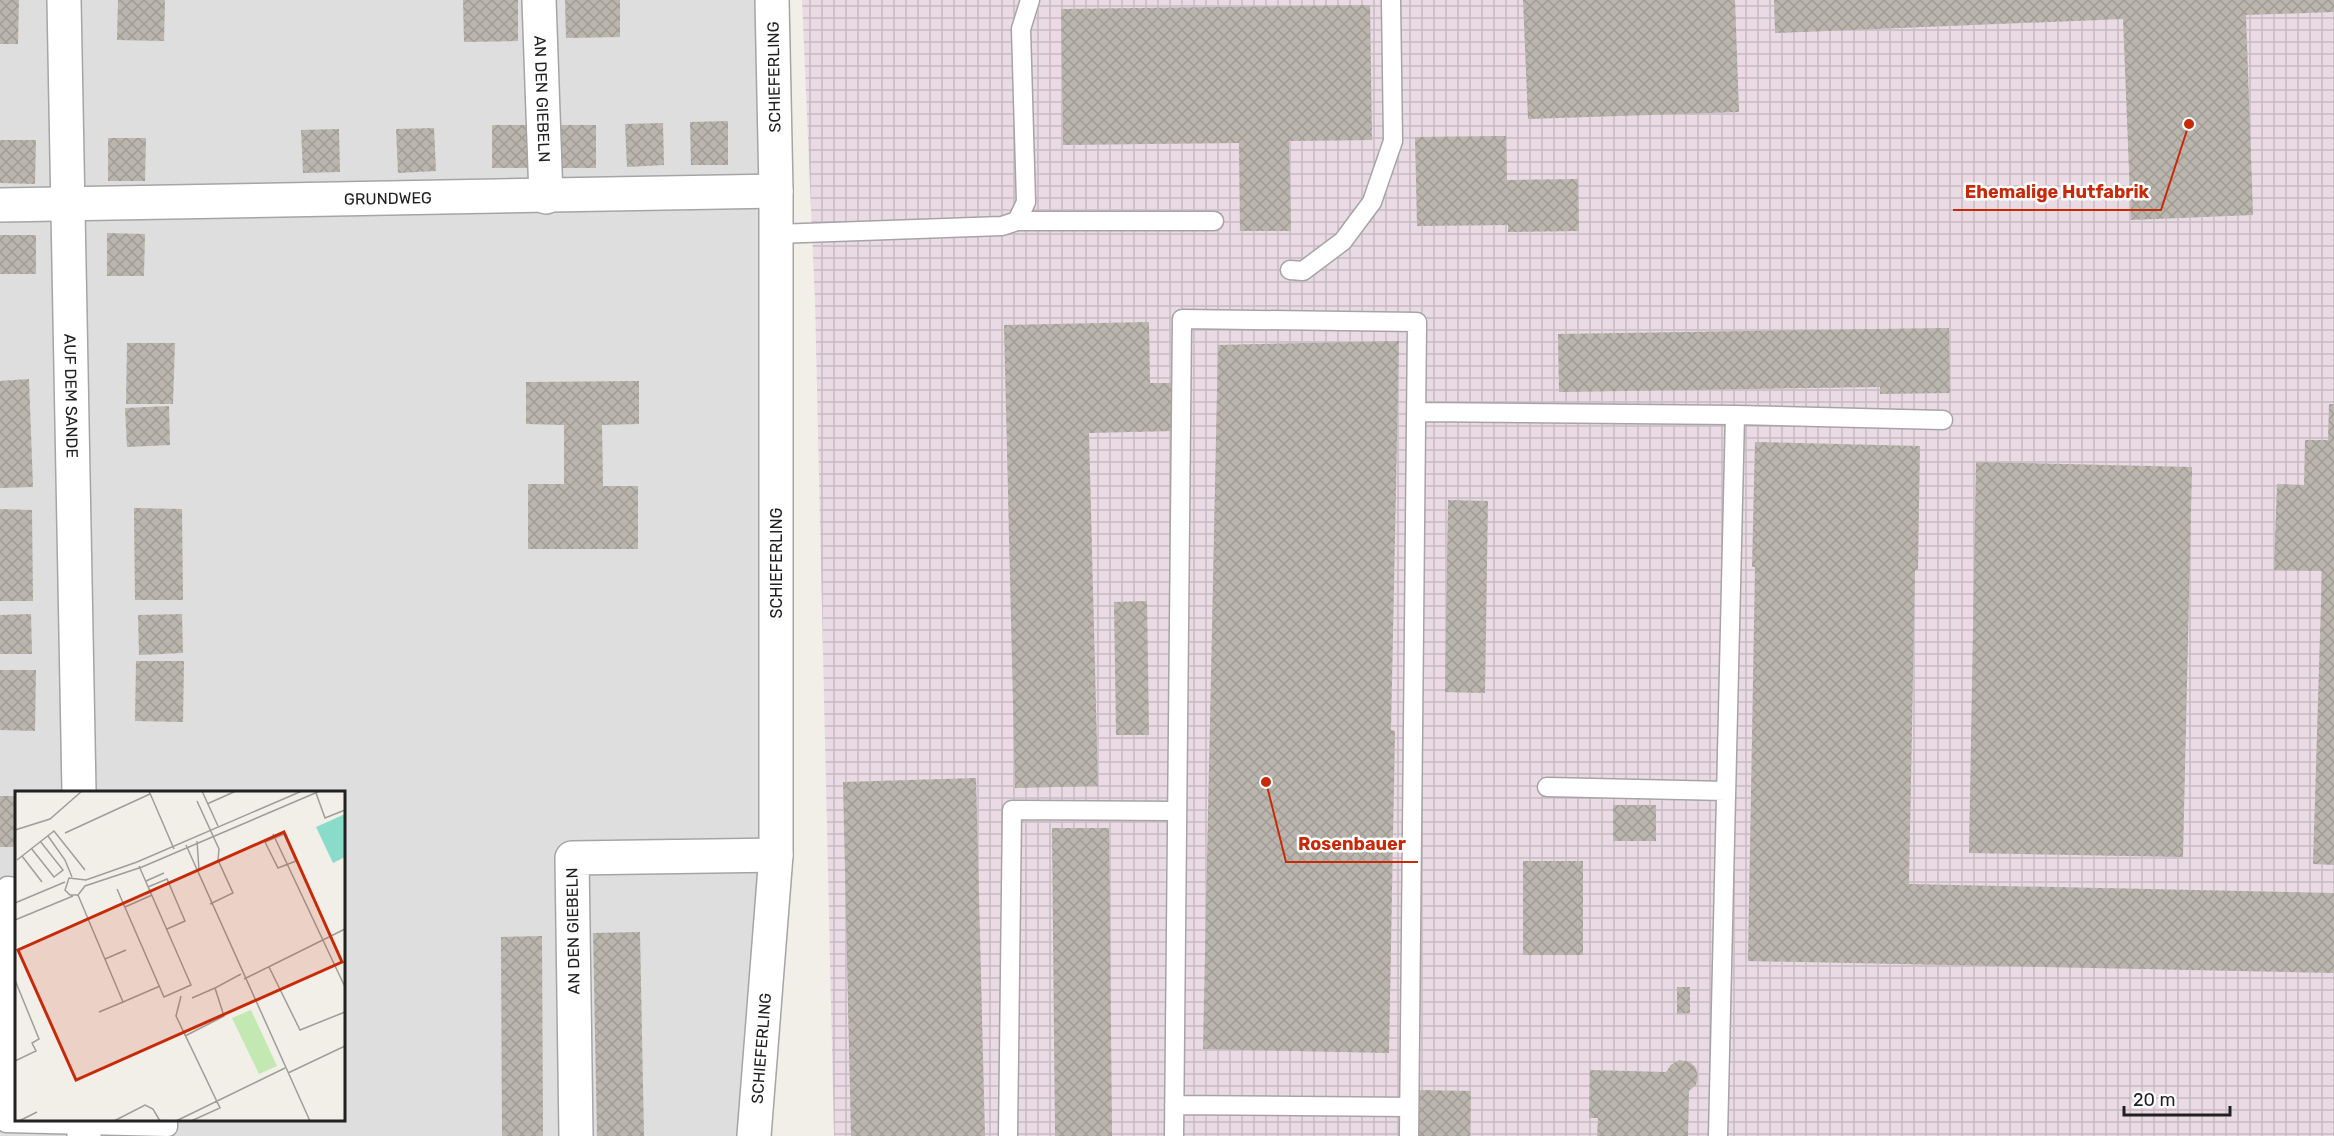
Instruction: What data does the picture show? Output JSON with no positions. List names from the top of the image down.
{
  "streets": {
    "street": [
      "SCHIEFERLING",
      "AN DEN GIEBELN",
      "GRUNDWEG",
      "AUF DEM SANDE"
    ]
  },
  "crossings": [
    ["SCHIEFERLING", "AN DEN GIEBELN"],
    ["SCHIEFERLING", "GRUNDWEG"],
    ["AN DEN GIEBELN", "GRUNDWEG"],
    ["GRUNDWEG", "AUF DEM SANDE"]
  ],
  "places": ["Ehemalige Hutfabrik", "Rosenbauer"],
  "scale_bar": "20 m"
}
